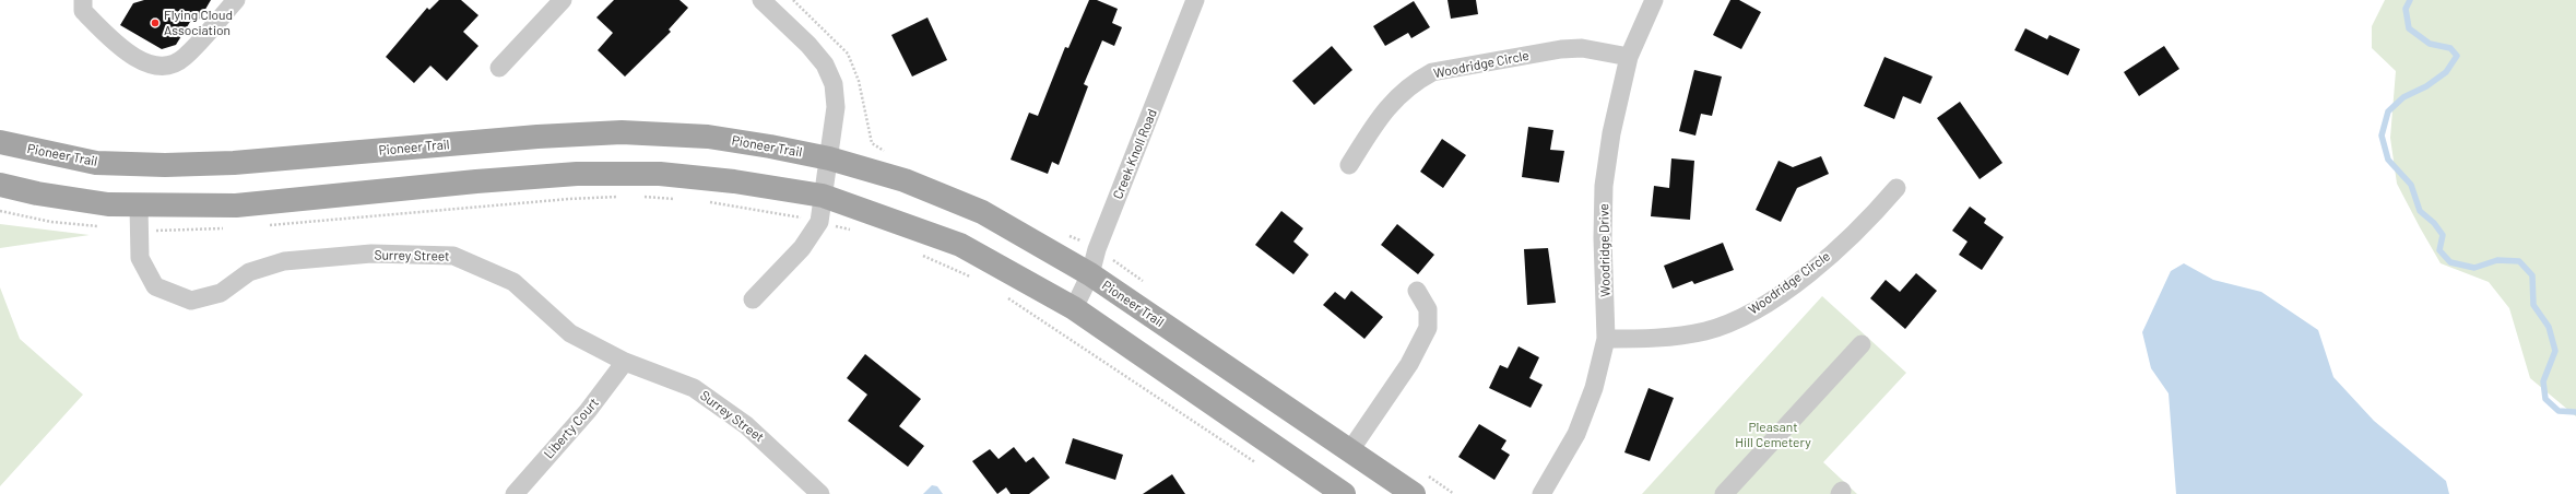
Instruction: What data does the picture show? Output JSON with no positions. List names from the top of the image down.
{
  "streets": {
    "main road": ["Pioneer Trail"],
    "street": [
      "Woodridge Circle",
      "Creek Knoll Road",
      "Woodridge Drive",
      "Surrey Street",
      "Liberty Court"
    ]
  },
  "crossings": [
    ["Woodridge Circle", "Woodridge Drive"],
    ["Pioneer Trail", "Creek Knoll Road"],
    ["Surrey Street", "Liberty Court"]
  ],
  "parks": ["Pleasant Hill Cemetery"],
  "places": ["Flying Cloud Association"]
}
